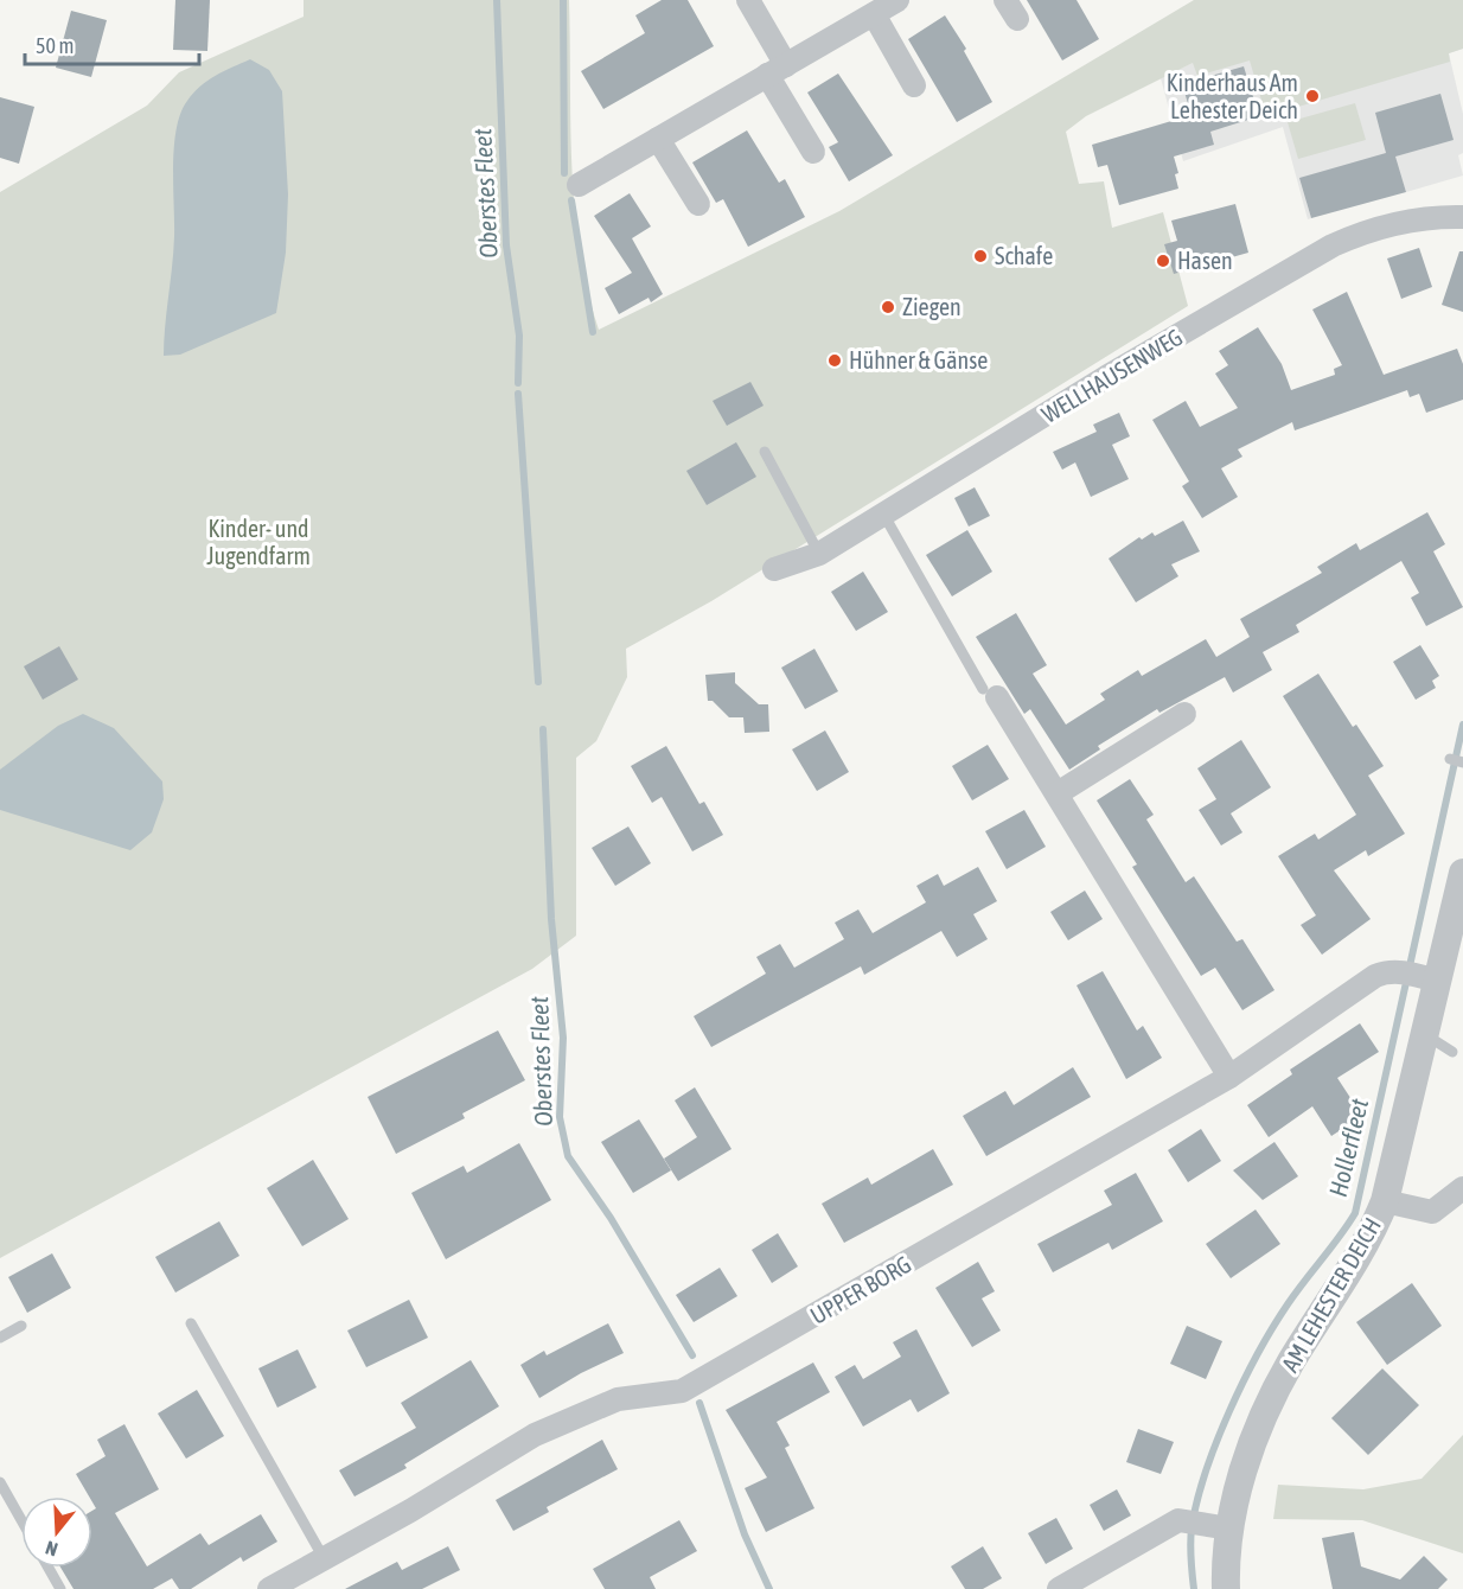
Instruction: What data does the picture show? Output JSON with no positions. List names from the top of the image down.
{
  "streets": {
    "street": ["WELLHAUSENWEG", "UPPER BORG", "AM LEHESTER DEICH"]
  },
  "crossings": [
    ["UPPER BORG", "AM LEHESTER DEICH"]
  ],
  "water": ["Oberstes Fleet", "Hollerfleet"],
  "parks": ["Kinder- und Jugendfarm"],
  "places": [
    "Kinderhaus Am Lehester Deich",
    "Schafe",
    "Hasen",
    "Ziegen",
    "Hühner & Gänse"
  ],
  "scale_bar": "50 m",
  "north": "bottom"
}
